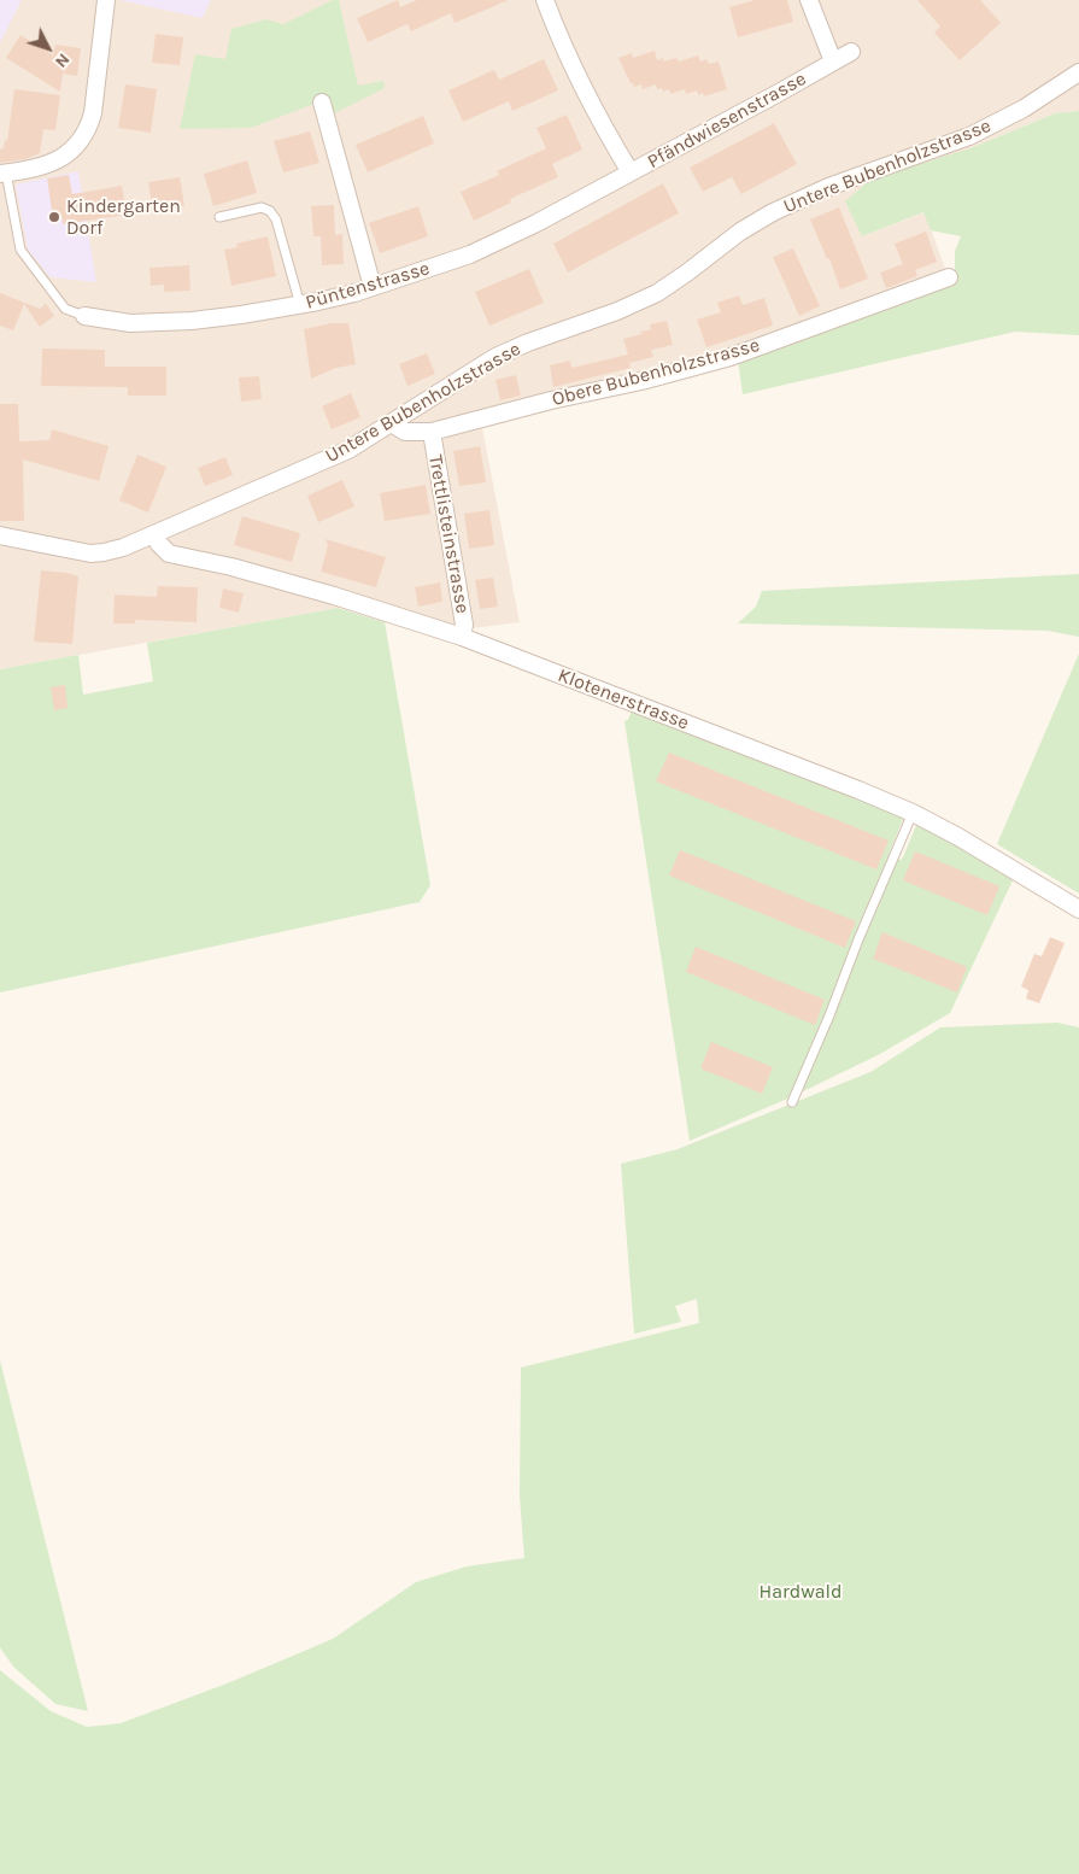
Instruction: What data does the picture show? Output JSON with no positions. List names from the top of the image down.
{
  "streets": {
    "street": [
      "Pfändwiesenstrasse",
      "Untere Bubenholzstrasse",
      "Püntenstrasse",
      "Obere Bubenholzstrasse",
      "Trettlisteinstrasse",
      "Klotenerstrasse"
    ]
  },
  "crossings": [
    ["Pfändwiesenstrasse", "Püntenstrasse"],
    ["Untere Bubenholzstrasse", "Obere Bubenholzstrasse"],
    ["Untere Bubenholzstrasse", "Klotenerstrasse"],
    ["Obere Bubenholzstrasse", "Trettlisteinstrasse"],
    ["Trettlisteinstrasse", "Klotenerstrasse"]
  ],
  "parks": ["Hardwald"],
  "places": ["Kindergarten Dorf"],
  "north": "bottom right"
}
